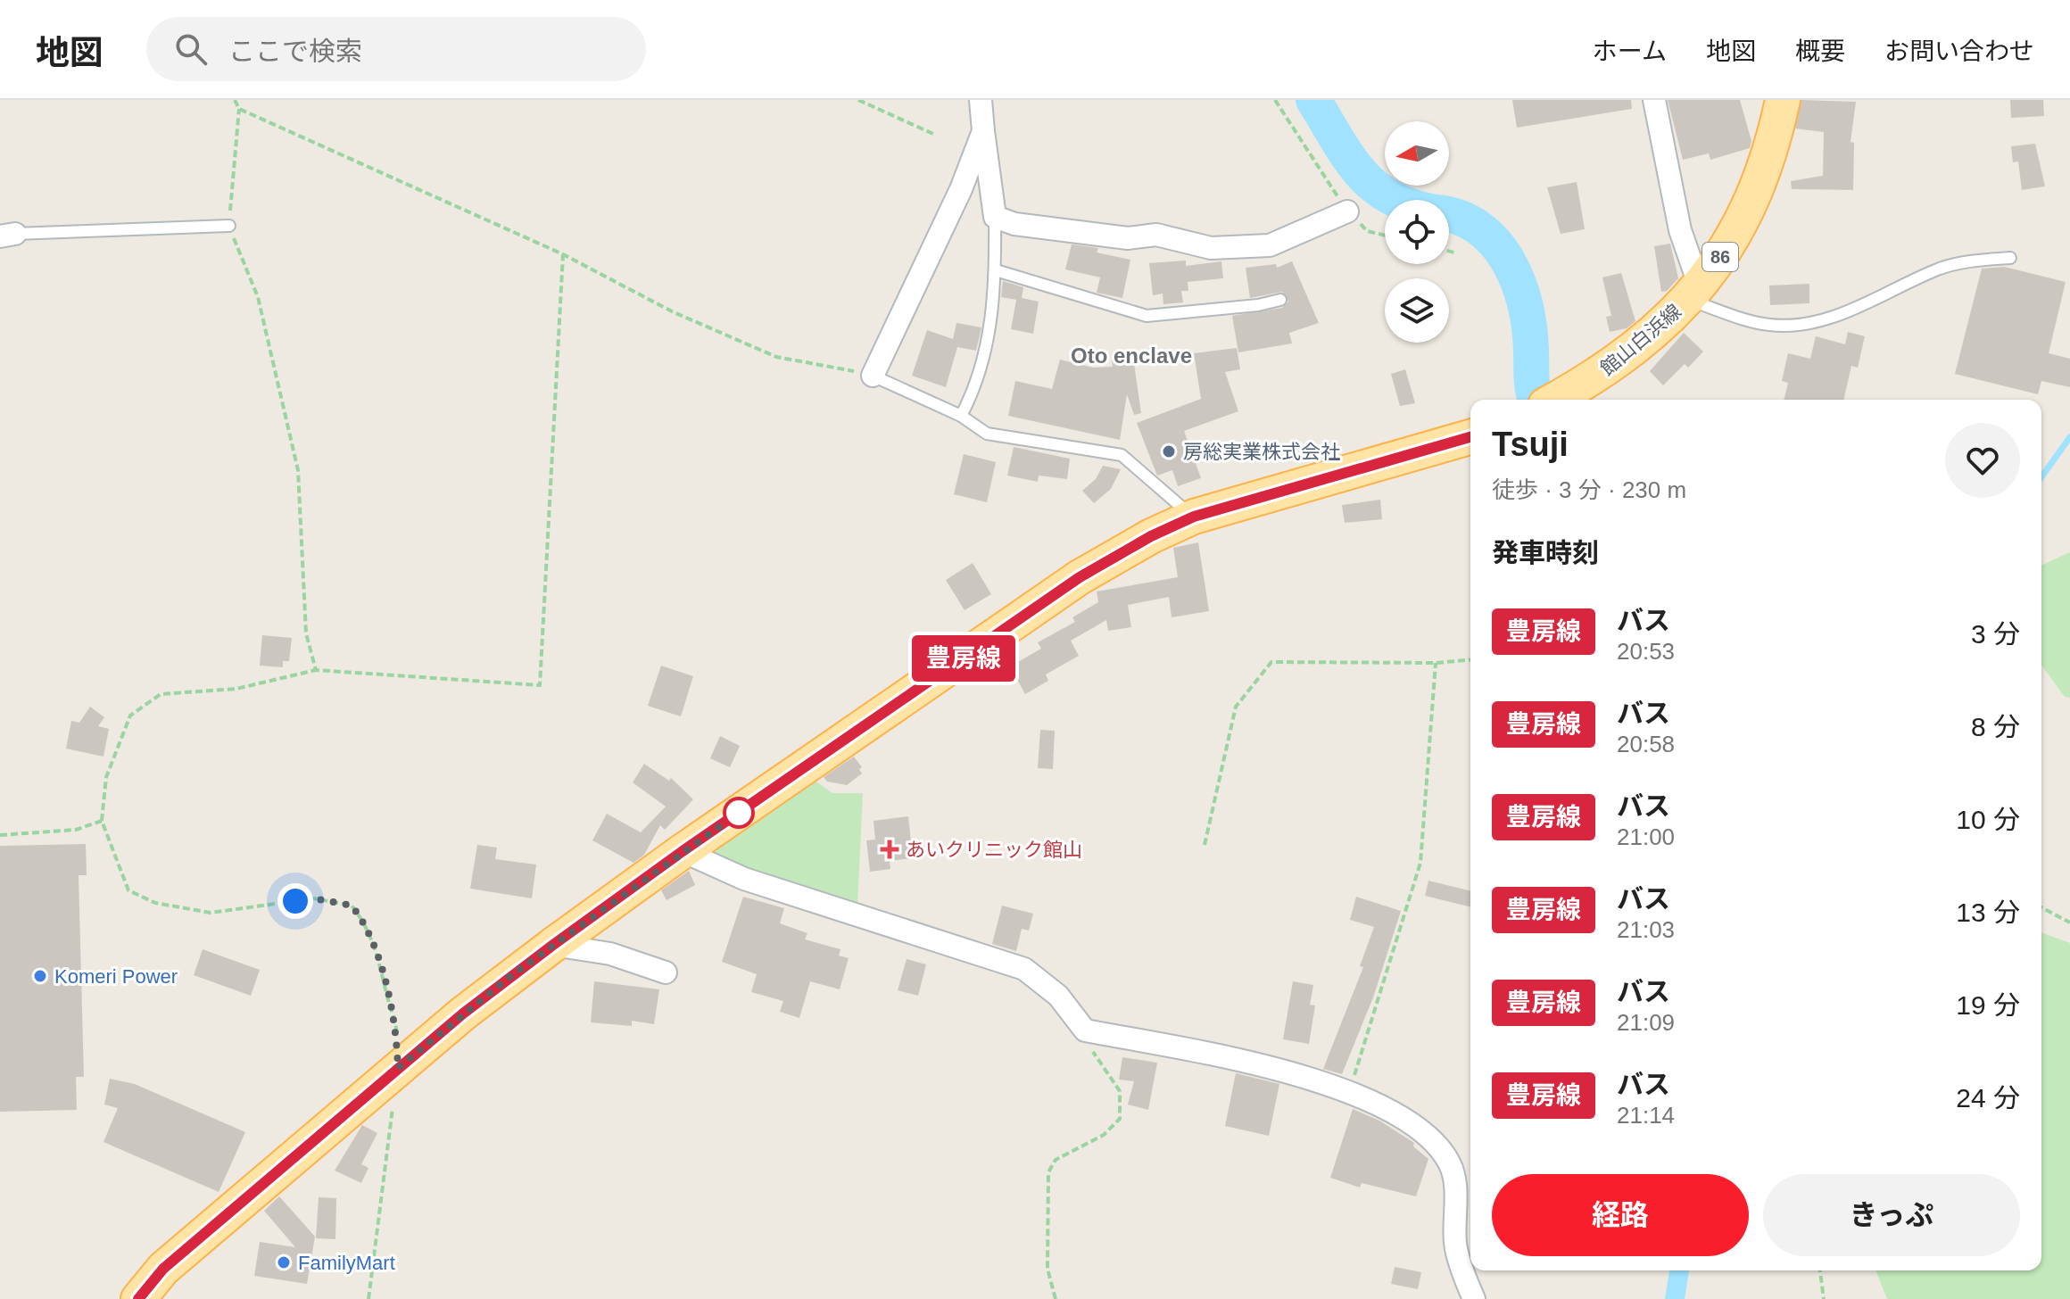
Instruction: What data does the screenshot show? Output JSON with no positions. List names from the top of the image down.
{
  "streets": {
    "main road": ["86", "館山白浜線"]
  },
  "districts": ["Oto enclave"],
  "places": {
    "other": ["房総実業株式会社", "Komeri Power", "FamilyMart"],
    "health": ["あいクリニック館山"]
  },
  "lines": ["bus line 豊房線"],
  "north": "left",
  "page": {
    "header": "地図",
    "search": "ここで検索",
    "nav": [
      "ホーム",
      "地図",
      "概要",
      "お問い合わせ"
    ],
    "on_map": "豊房線",
    "heading": [
      ["Tsuji", "徒歩 · 3 分 · 230 m"],
      "発車時刻"
    ],
    "list": [
      {
        "mark": "豊房線",
        "name": "バス",
        "note": "20:53",
        "value": "3 分"
      },
      {
        "mark": "豊房線",
        "name": "バス",
        "note": "20:58",
        "value": "8 分"
      },
      {
        "mark": "豊房線",
        "name": "バス",
        "note": "21:00",
        "value": "10 分"
      },
      {
        "mark": "豊房線",
        "name": "バス",
        "note": "21:03",
        "value": "13 分"
      },
      {
        "mark": "豊房線",
        "name": "バス",
        "note": "21:09",
        "value": "19 分"
      },
      {
        "mark": "豊房線",
        "name": "バス",
        "note": "21:14",
        "value": "24 分"
      }
    ],
    "buttons": ["経路", "きっぷ"]
  }
}
